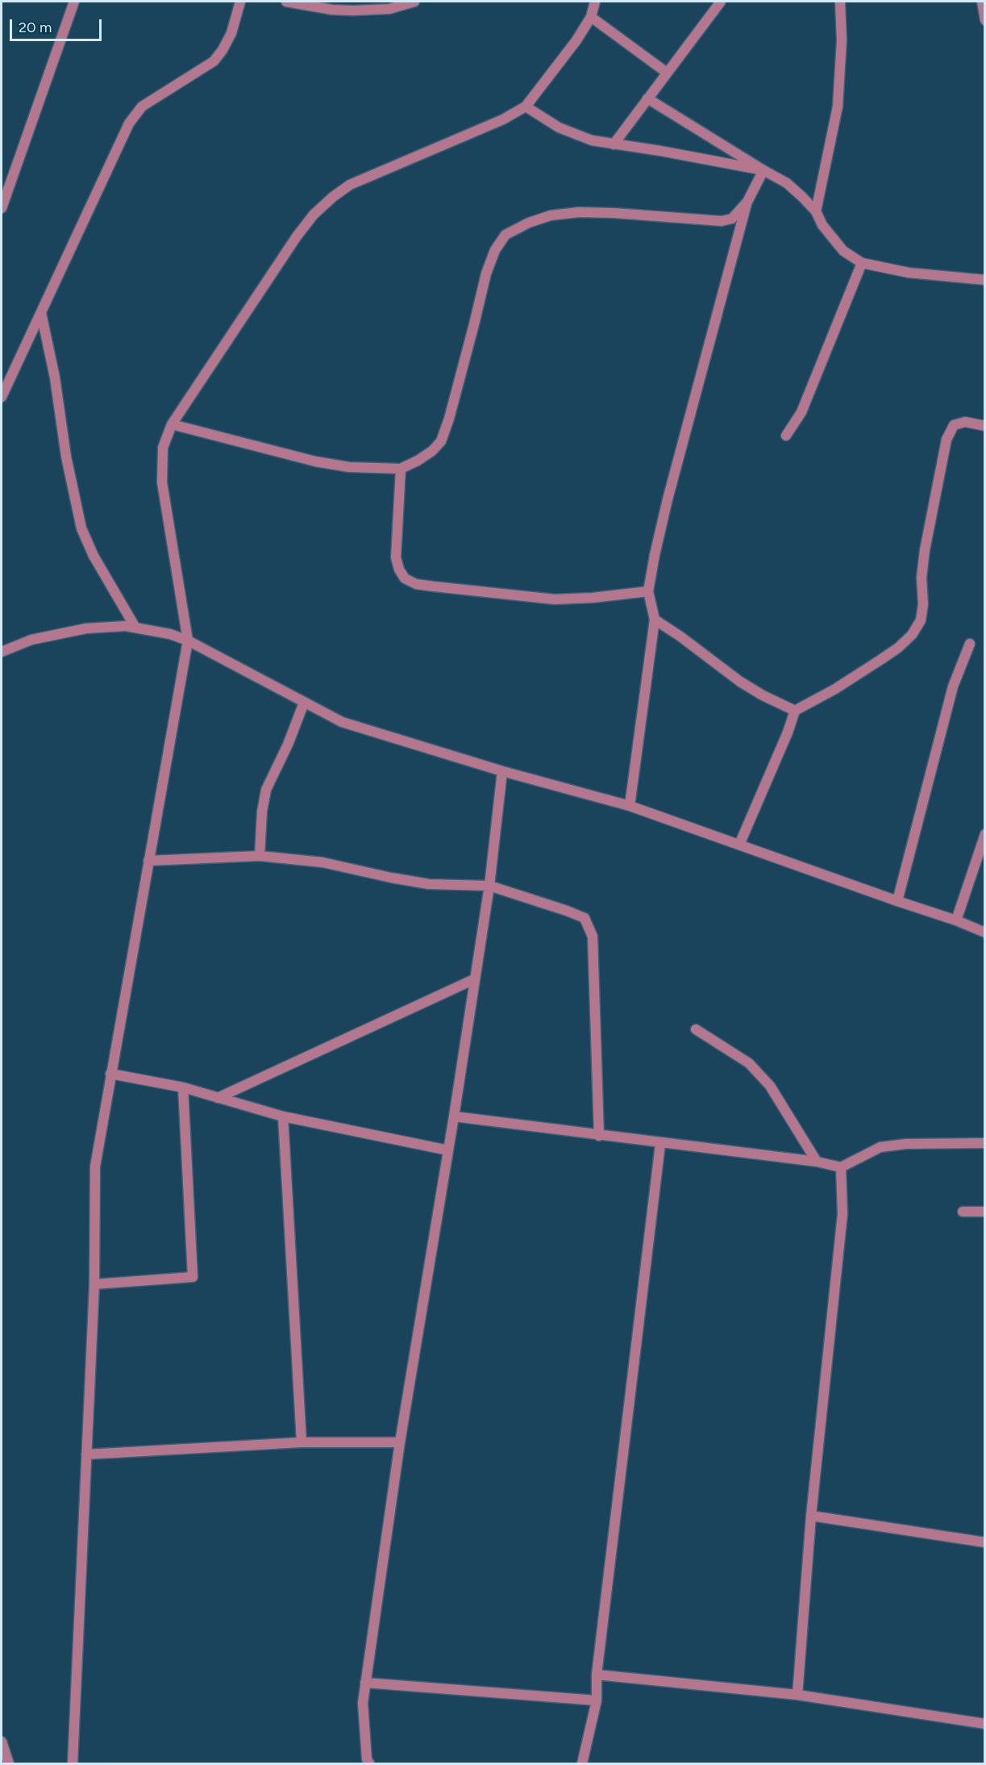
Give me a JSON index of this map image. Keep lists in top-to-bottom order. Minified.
{"scale_bar":"20 m"}
